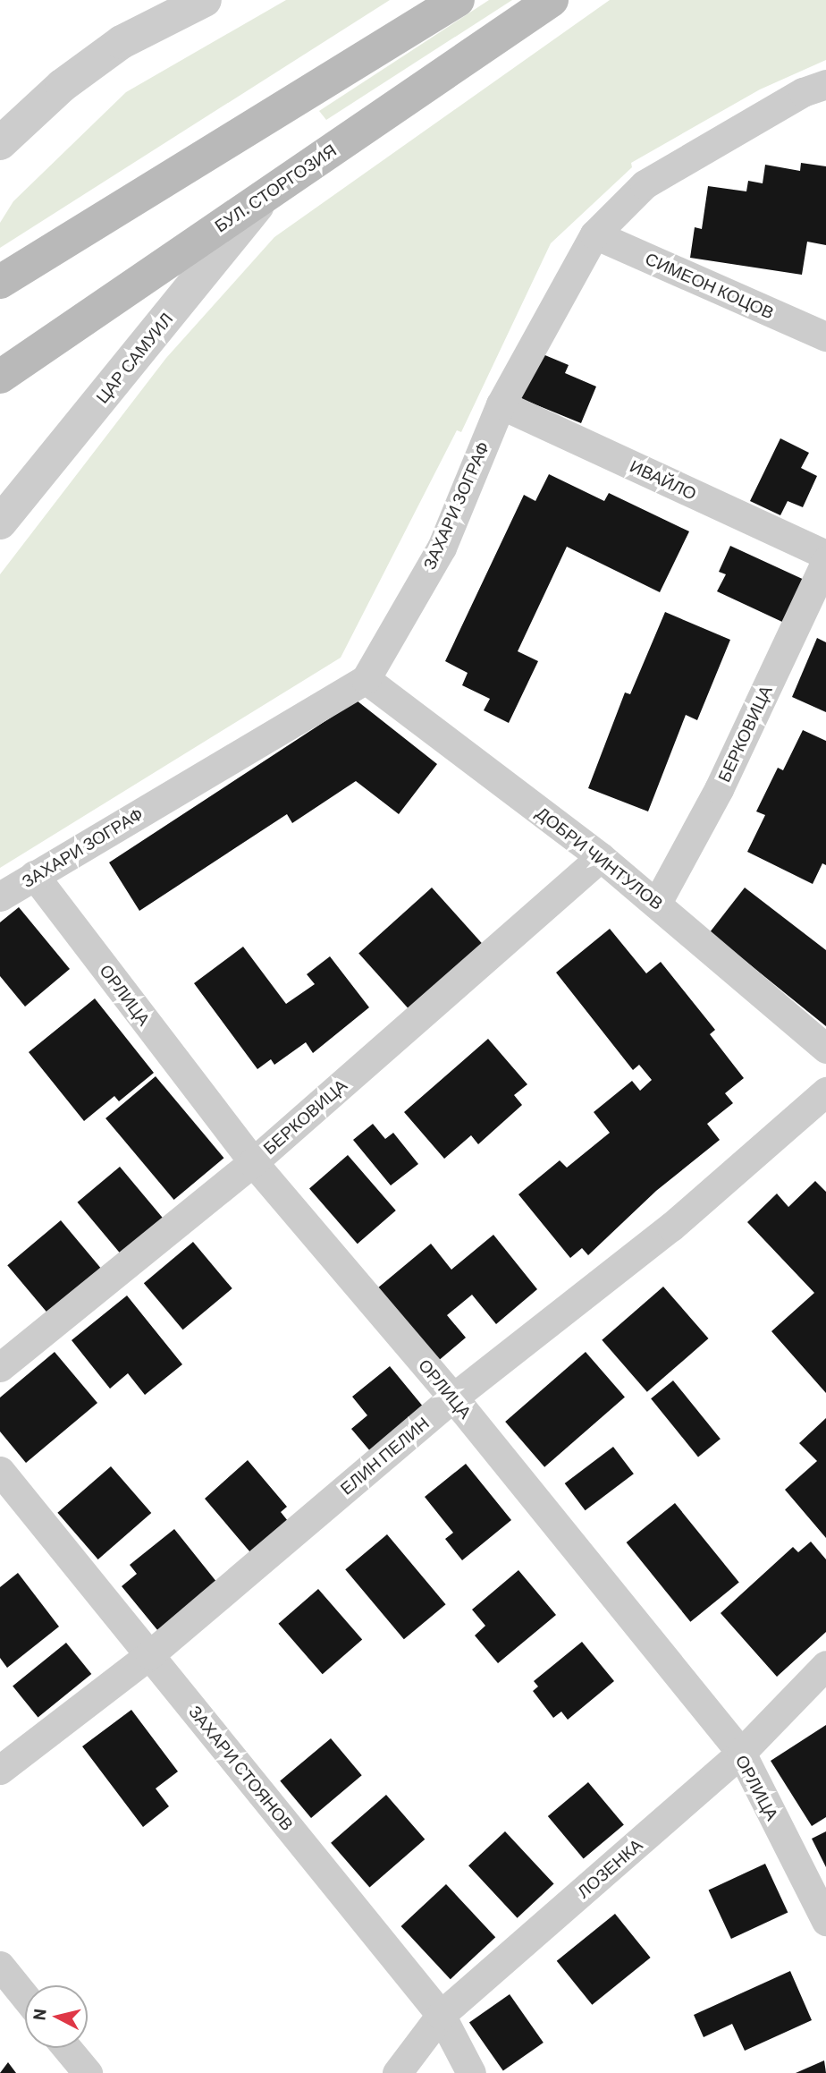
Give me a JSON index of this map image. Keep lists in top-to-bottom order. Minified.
{"streets":{"main road":["БУЛ. СТОРГОЗИЯ"],"street":["СИМЕОН КОЦОВ","ЦАР САМУИЛ","ИВАЙЛО","ЗАХАРИ ЗОГРАФ","БЕРКОВИЦА","ДОБРИ ЧИНТУЛОВ","ОРЛИЦА","ЕЛИН ПЕЛИН","ЗАХАРИ СТОЯНОВ","ЛОЗЕНКА"]},"crossings":[["БУЛ. СТОРГОЗИЯ","ЦАР САМУИЛ"],["СИМЕОН КОЦОВ","ЗАХАРИ ЗОГРАФ"],["ИВАЙЛО","ЗАХАРИ ЗОГРАФ"],["ЗАХАРИ ЗОГРАФ","ДОБРИ ЧИНТУЛОВ"],["ЗАХАРИ ЗОГРАФ","ОРЛИЦА"],["БЕРКОВИЦА","ДОБРИ ЧИНТУЛОВ"],["БЕРКОВИЦА","ОРЛИЦА"],["ОРЛИЦА","ЕЛИН ПЕЛИН"],["ОРЛИЦА","ЛОЗЕНКА"],["ЕЛИН ПЕЛИН","ЗАХАРИ СТОЯНОВ"],["ЗАХАРИ СТОЯНОВ","ЛОЗЕНКА"]],"north":"left"}
